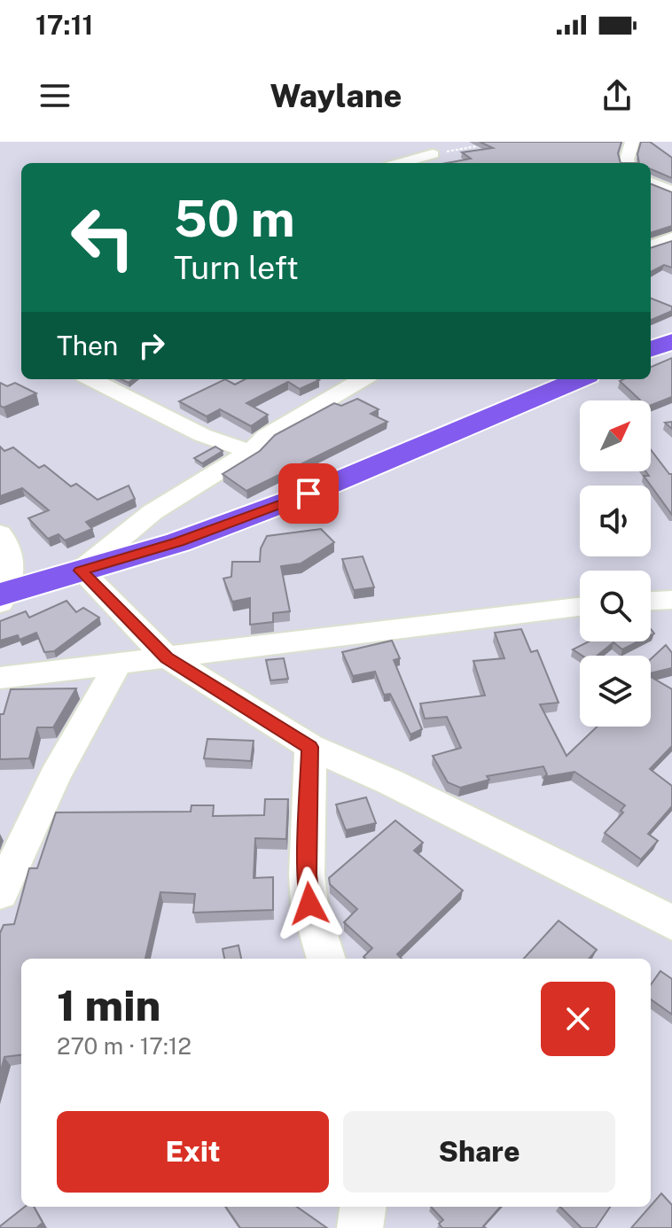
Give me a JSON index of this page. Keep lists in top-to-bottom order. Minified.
{"north":"top right","page":{"status":"17:11","header":"Waylane","turn":["50 m","Turn left"],"then":"Then","heading":["1 min","270 m · 17:12"],"buttons":["Exit","Share"]}}
